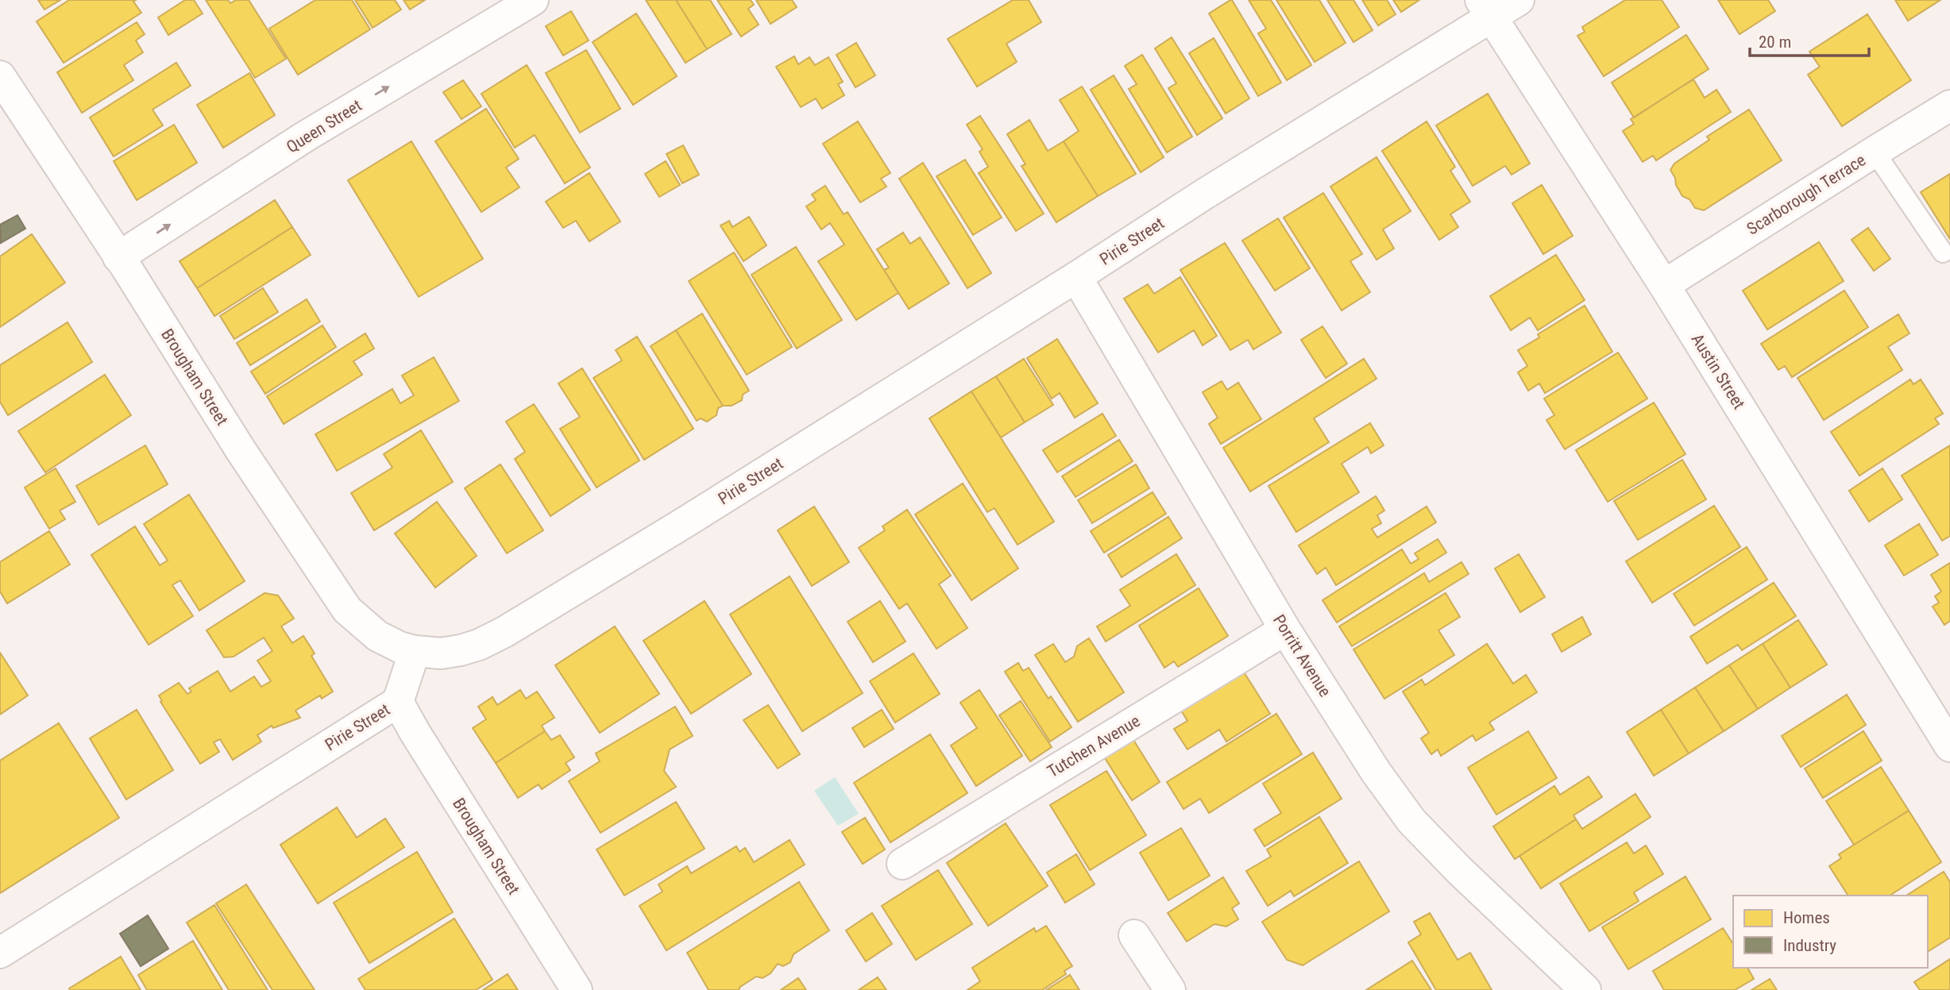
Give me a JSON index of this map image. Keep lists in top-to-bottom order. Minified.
{"streets":{"street":["Queen Street","Scarborough Terrace","Pirie Street","Austin Street","Brougham Street","Porritt Avenue","Tutchen Avenue"]},"crossings":[["Queen Street","Brougham Street"],["Scarborough Terrace","Austin Street"],["Pirie Street","Austin Street"],["Pirie Street","Brougham Street"],["Pirie Street","Porritt Avenue"],["Porritt Avenue","Tutchen Avenue"]],"one_way":["Queen Street"],"legend":["Homes","Industry"],"scale_bar":"20 m"}
